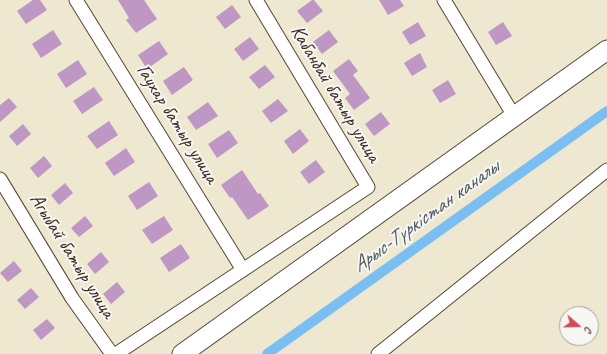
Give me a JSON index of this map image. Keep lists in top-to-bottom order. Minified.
{"streets":{"street":["Кабанбай батыр улица","Гаухар батыр улица","Агыбай батыр улица"]},"crossings":[["Кабанбай батыр улица","Гаухар батыр улица"]],"water":["Арыс-Түркістан каналы"],"north":"right"}
